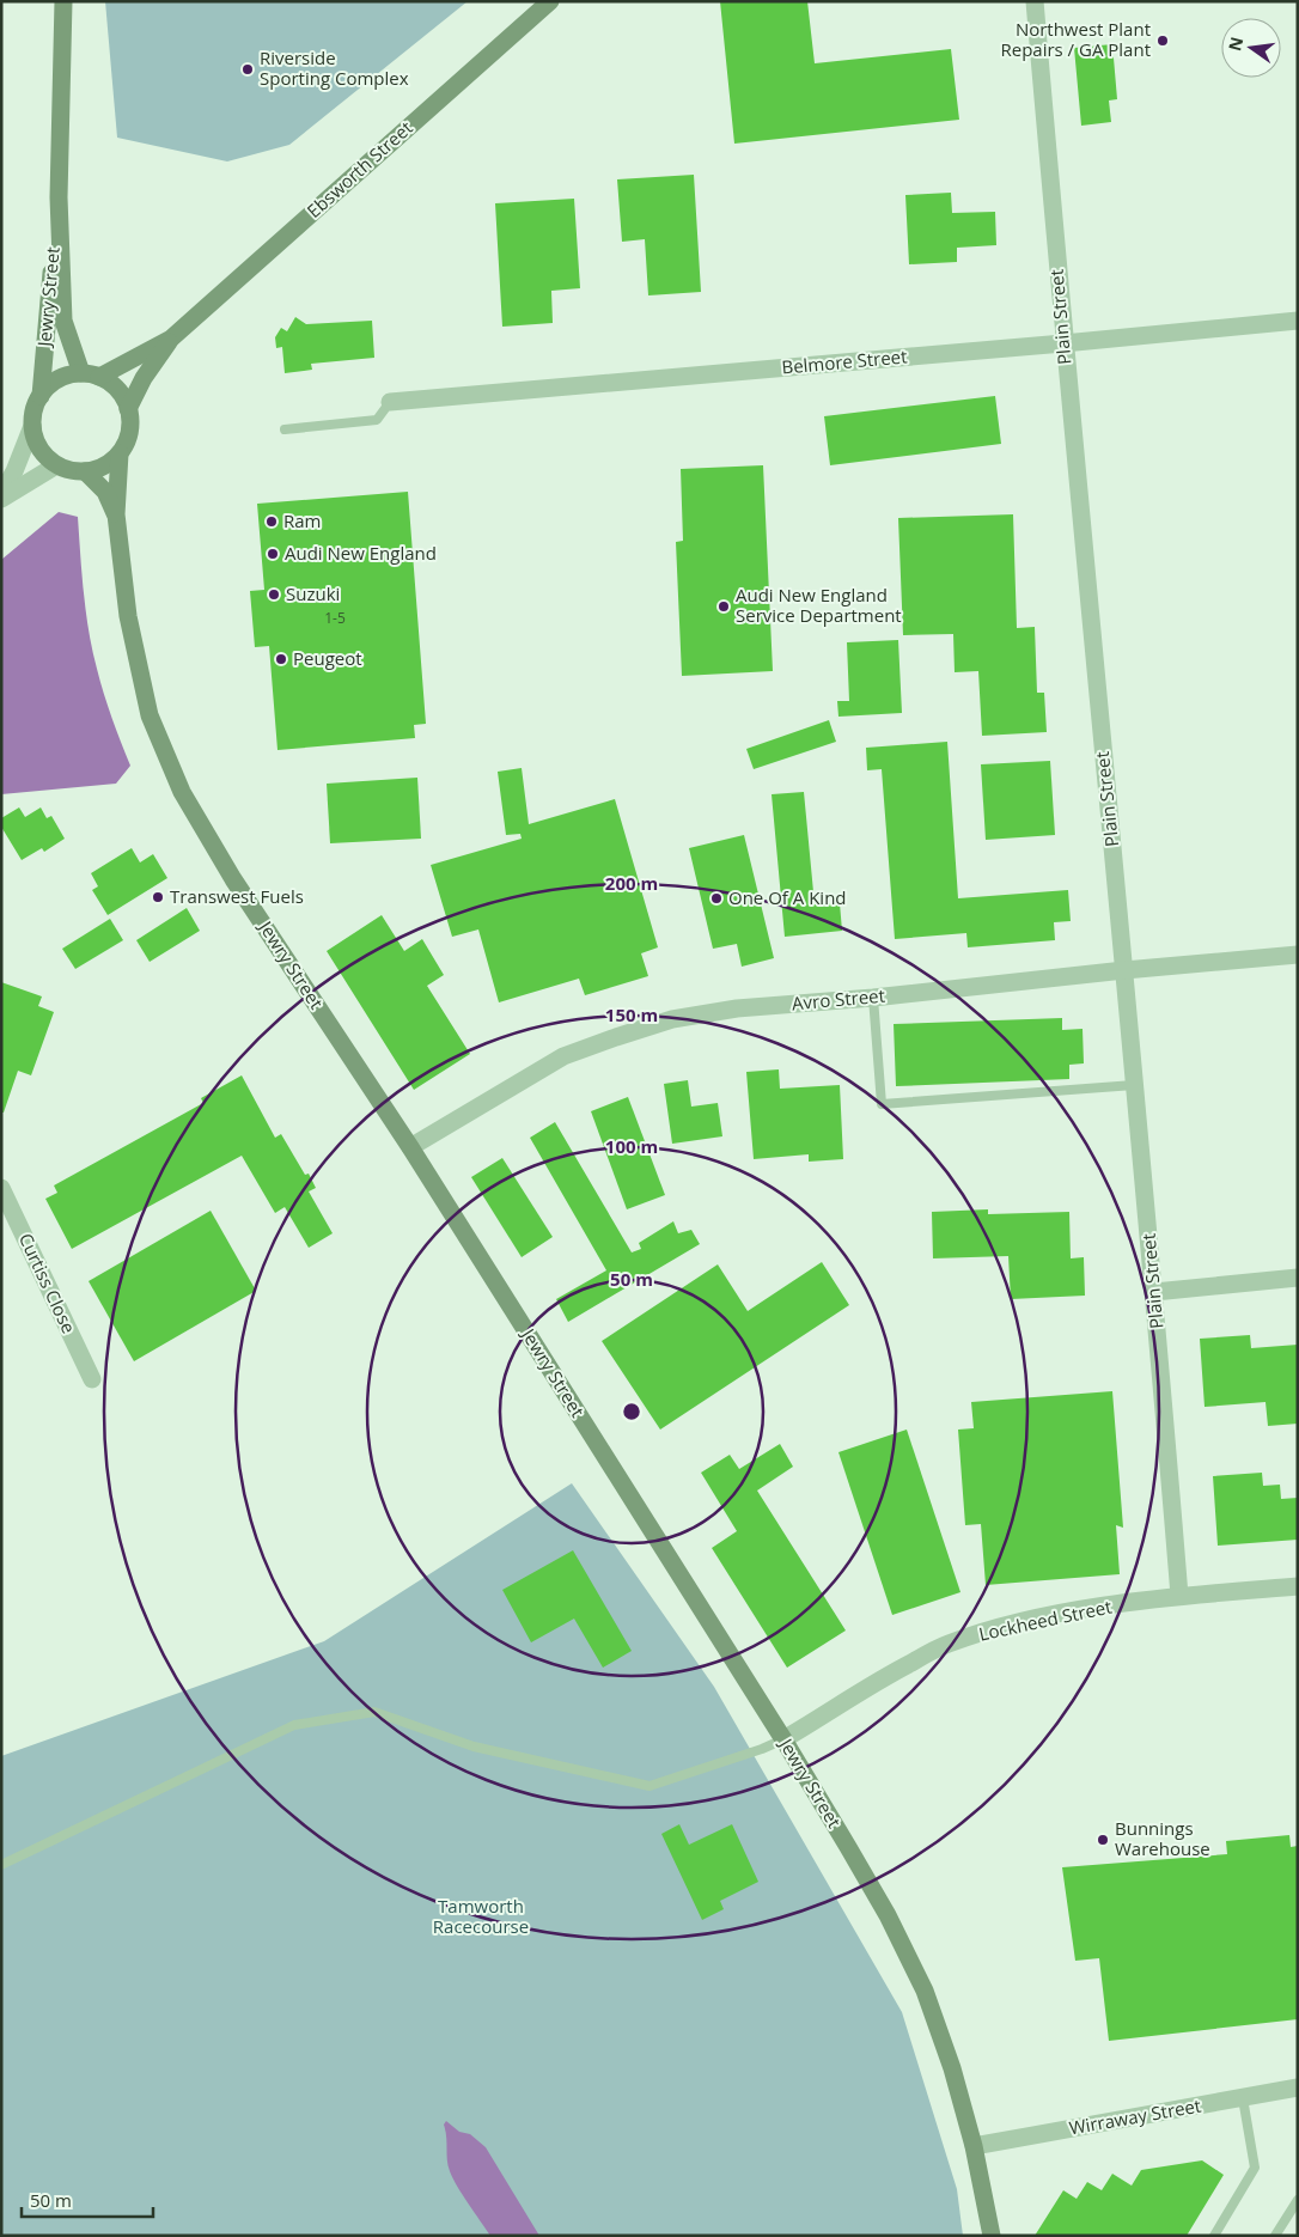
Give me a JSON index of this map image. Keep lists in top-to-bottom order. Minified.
{"streets":{"main road":["Ebsworth Street","Jewry Street"],"street":["Plain Street","Belmore Street","Avro Street","Curtiss Close","Lockheed Street","Wirraway Street"]},"crossings":[["Ebsworth Street","Jewry Street"],["Jewry Street","Avro Street"],["Jewry Street","Lockheed Street"],["Jewry Street","Wirraway Street"],["Plain Street","Belmore Street"],["Plain Street","Avro Street"],["Plain Street","Lockheed Street"]],"parks":["Tamworth Racecourse"],"places":["Northwest Plant Repairs / GA Plant","Riverside Sporting Complex","Ram","Audi New England","Suzuki","Audi New England Service Department","Peugeot","Transwest Fuels","One Of A Kind","Bunnings Warehouse"],"house_numbers":["1-5"],"scale_bar":"50 m","north":"left","rings":["200 m","150 m","100 m","50 m"]}
